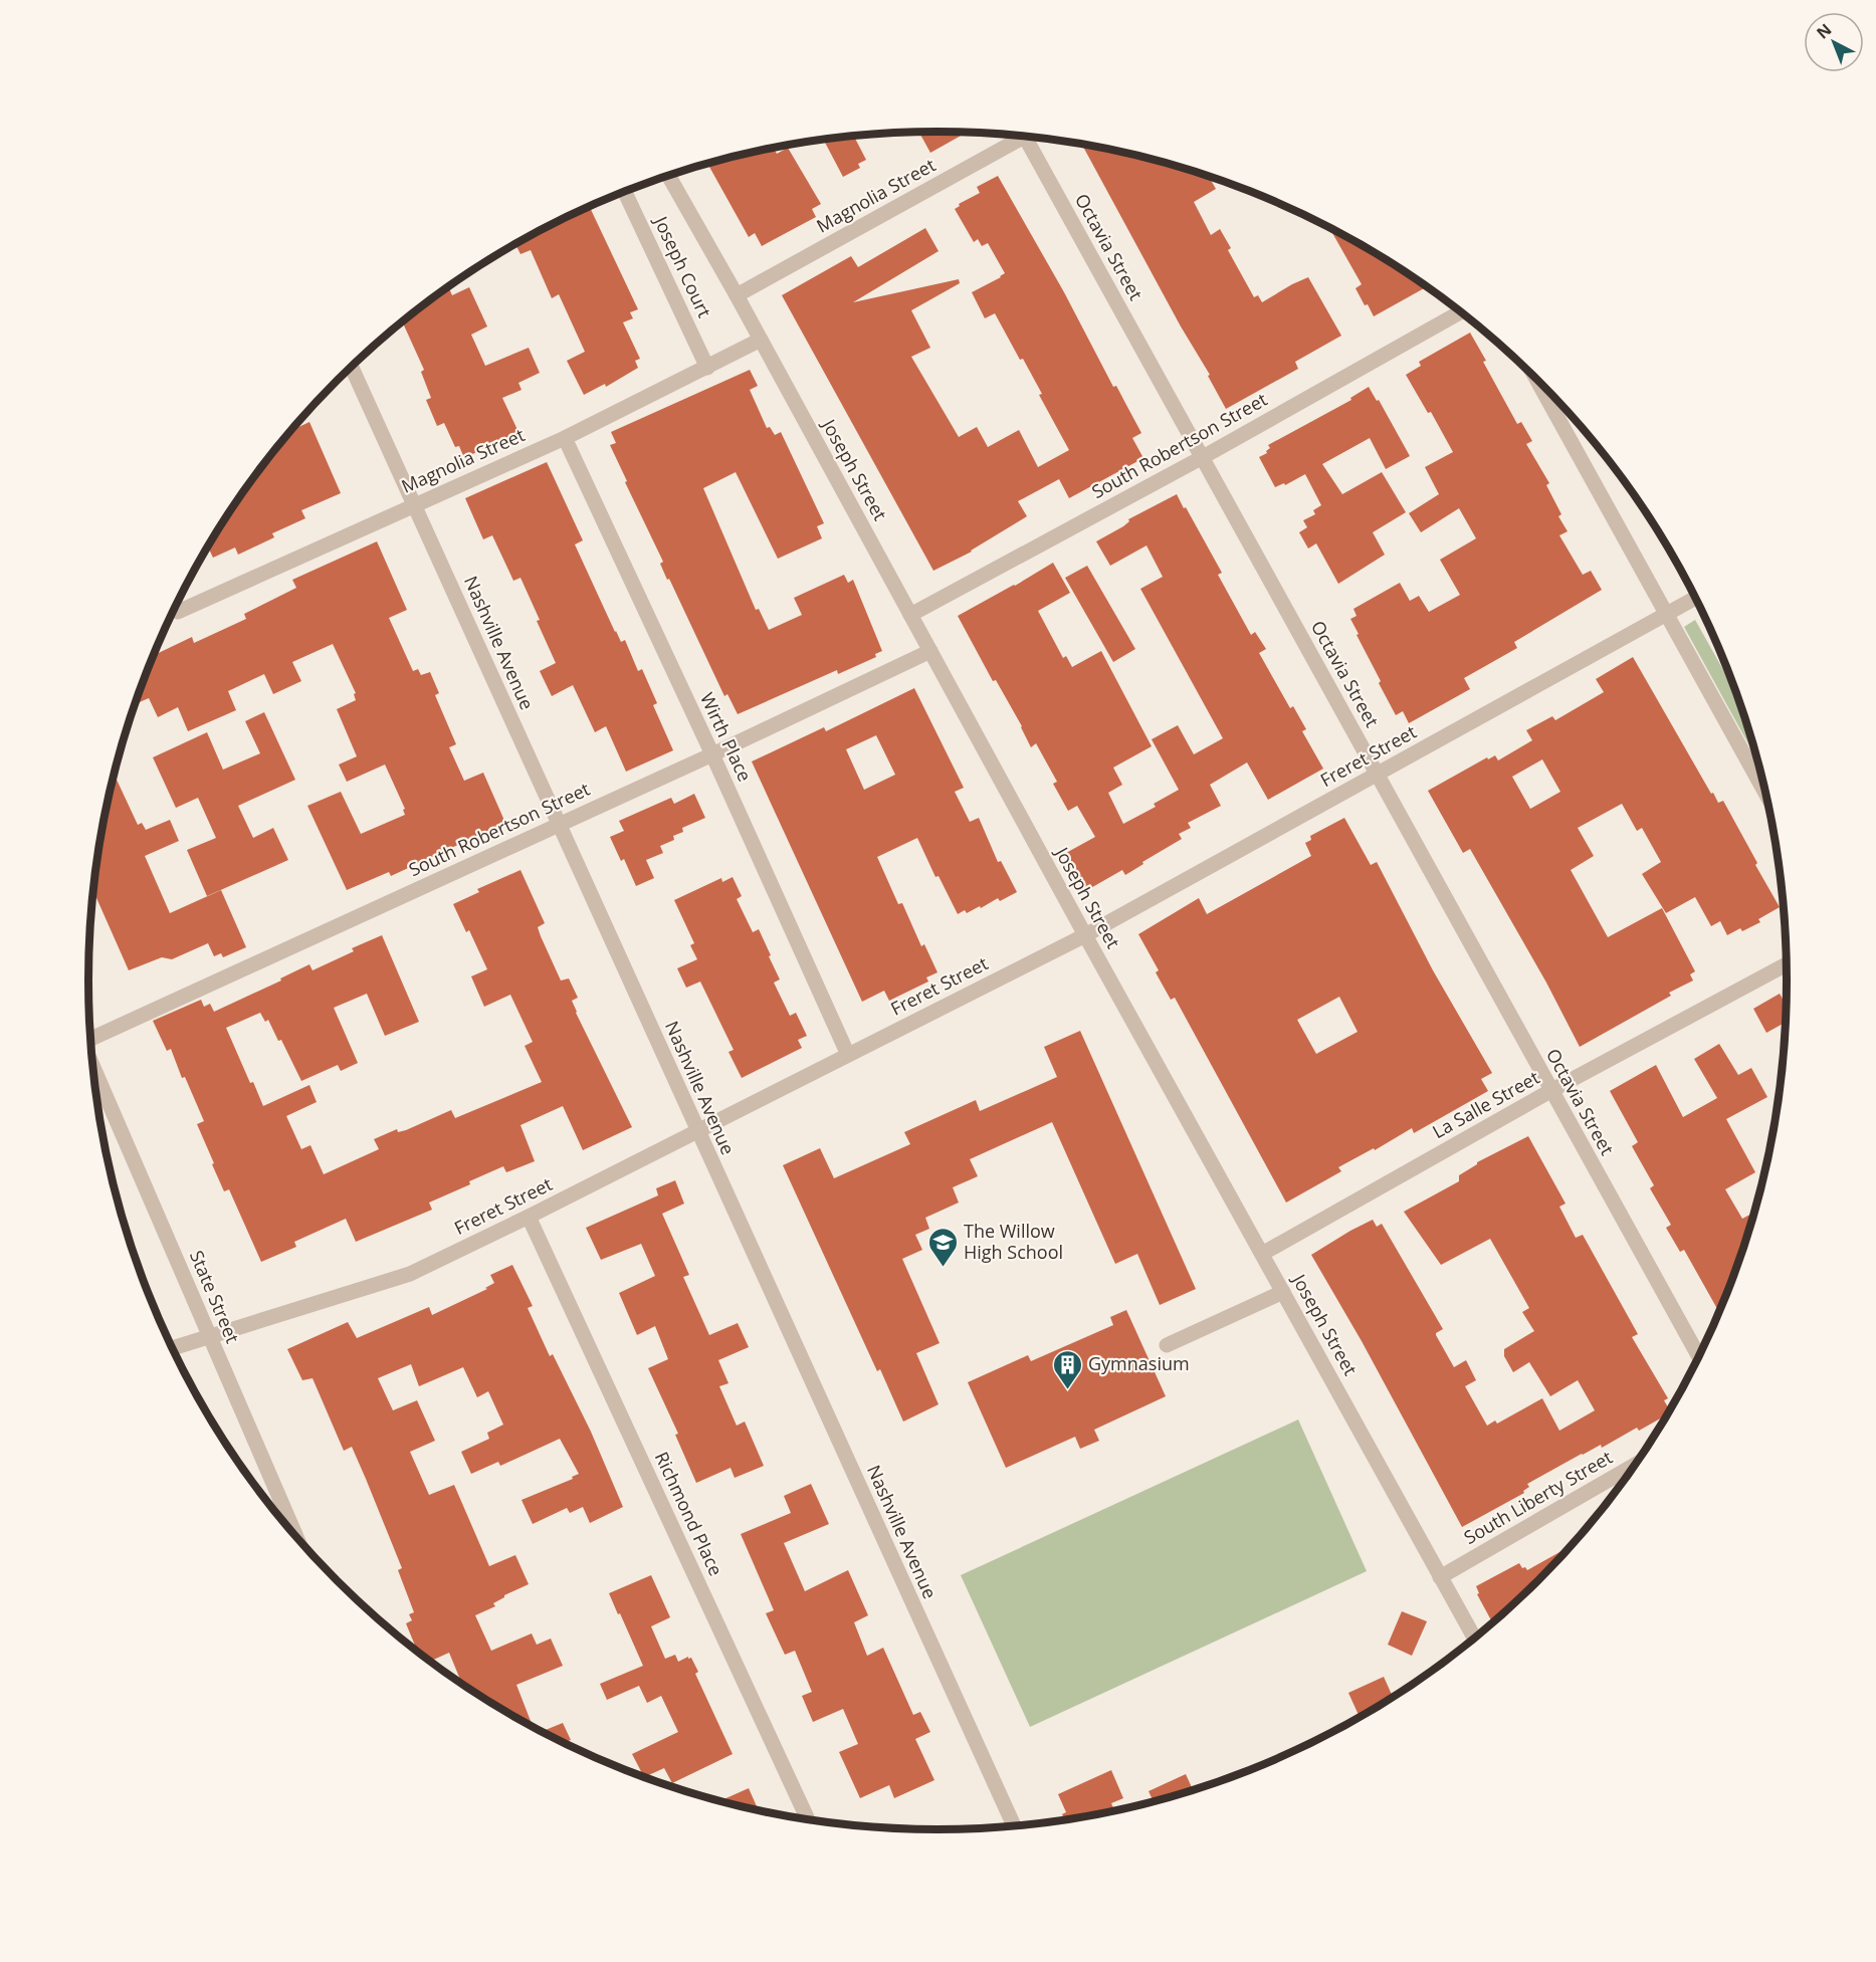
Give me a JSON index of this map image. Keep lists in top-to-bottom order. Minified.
{"streets":{"street":["Magnolia Street","Octavia Street","Joseph Court","South Robertson Street","Joseph Street","Nashville Avenue","Wirth Place","Freret Street","La Salle Street","State Street","South Liberty Street","Richmond Place"]},"crossings":[["Magnolia Street","Joseph Court"],["Magnolia Street","Joseph Street"],["Magnolia Street","Nashville Avenue"],["Magnolia Street","Wirth Place"],["Octavia Street","South Robertson Street"],["Octavia Street","Freret Street"],["Octavia Street","La Salle Street"],["South Robertson Street","Joseph Street"],["South Robertson Street","Nashville Avenue"],["South Robertson Street","Wirth Place"],["Joseph Street","Freret Street"],["Joseph Street","La Salle Street"],["Joseph Street","South Liberty Street"],["Nashville Avenue","Freret Street"],["Wirth Place","Freret Street"],["Freret Street","State Street"],["Freret Street","Richmond Place"]],"places":{"school or university":["The Willow High School"],"building":["Gymnasium"]},"north":"top left"}
